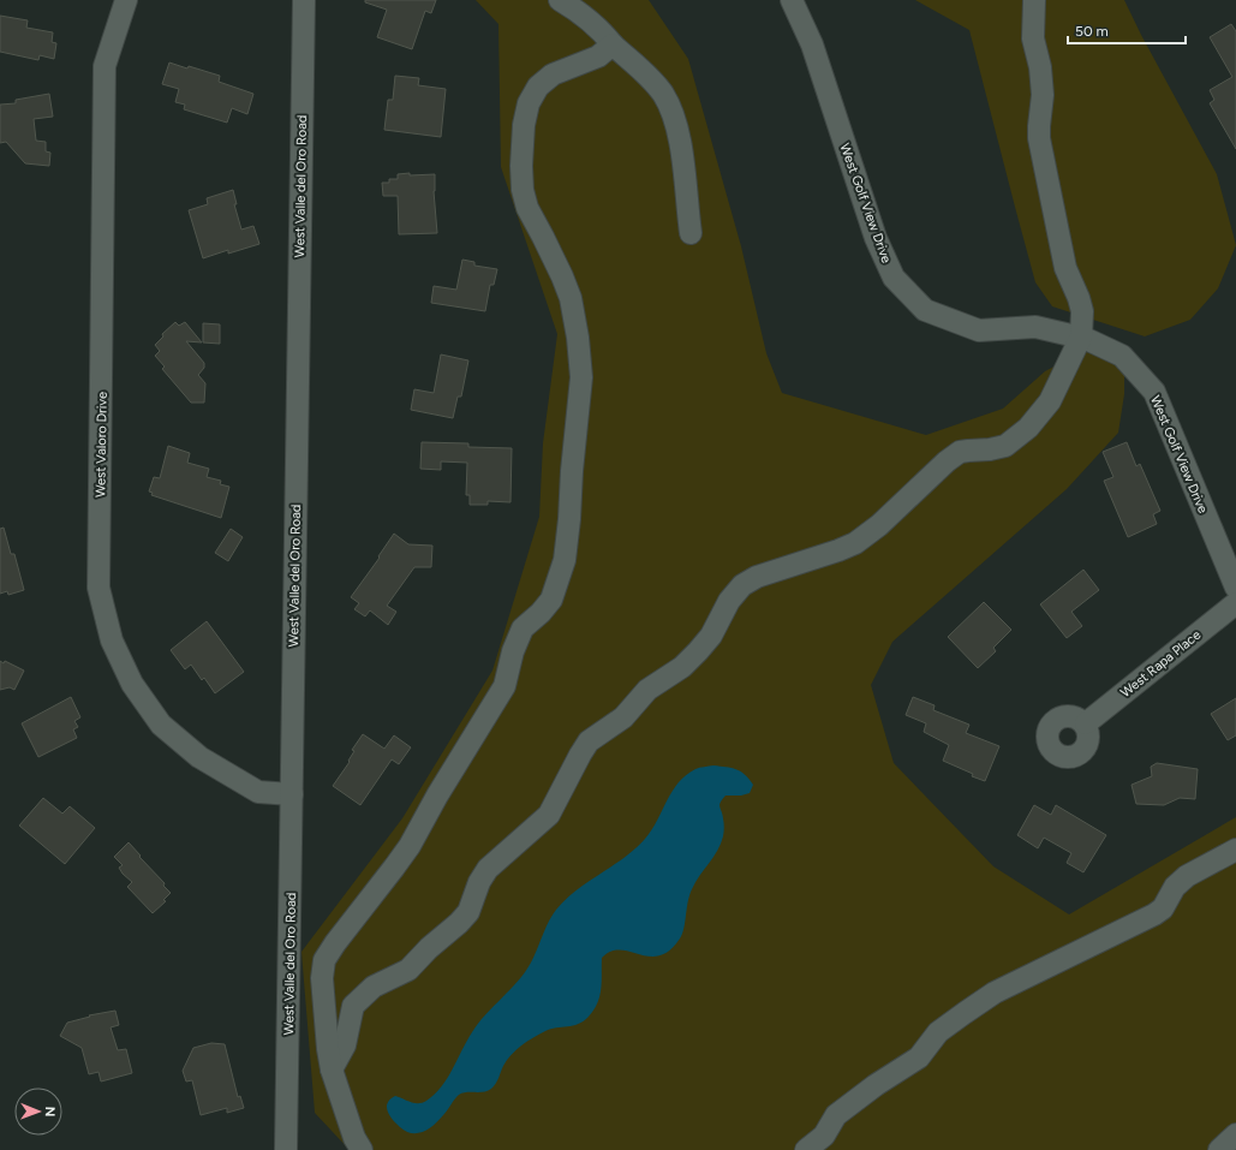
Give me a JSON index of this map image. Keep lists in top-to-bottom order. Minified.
{"streets":{"street":["West Valle del Oro Road","West Golf View Drive","West Valoro Drive","West Rapa Place"]},"crossings":[["West Valle del Oro Road","West Valoro Drive"]],"scale_bar":"50 m","north":"right"}
